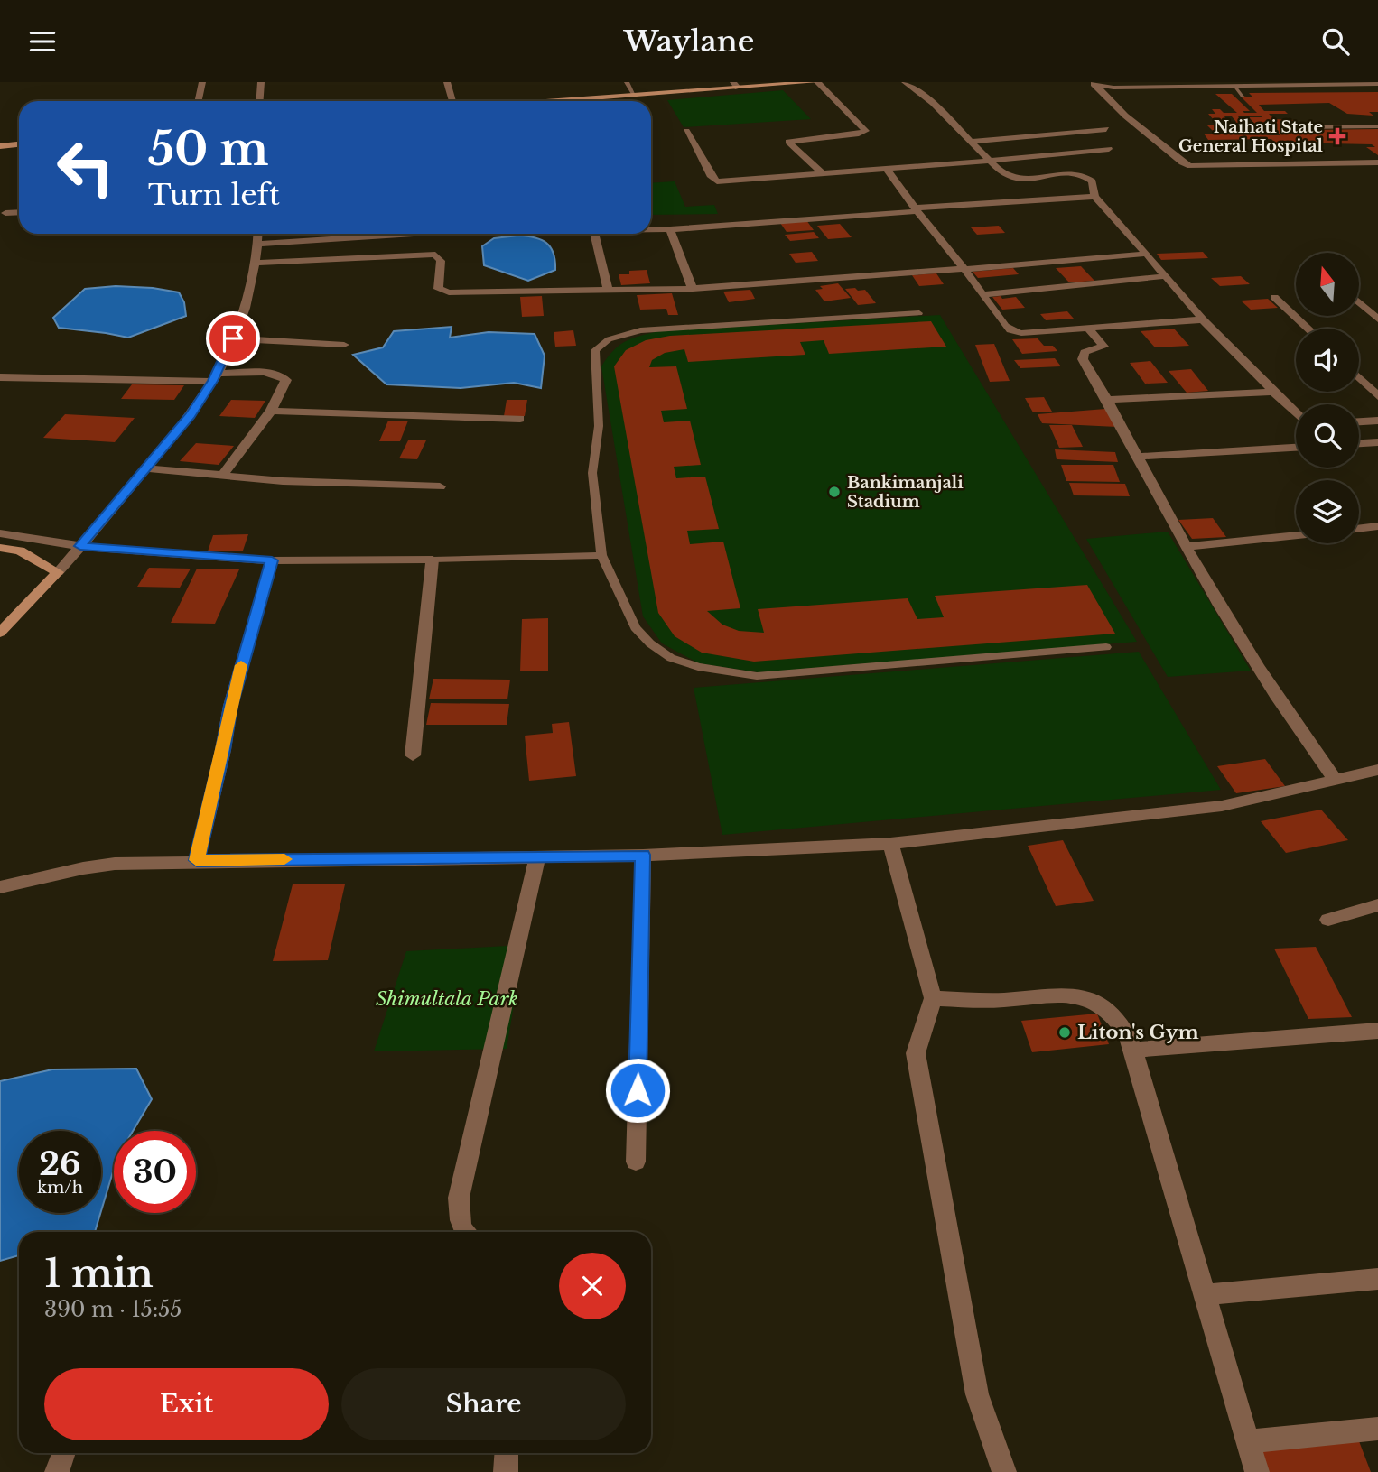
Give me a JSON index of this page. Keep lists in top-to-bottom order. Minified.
{"parks":["Shimultala Park"],"places":{"health":["Naihati State General Hospital"],"other":["Bankimanjali Stadium","Liton's Gym"]},"north":"top","page":{"header":"Waylane","turn":["50 m","Turn left"],"speed":"26 km/h","limit":"30","heading":["1 min","390 m · 15:55"],"buttons":["Exit","Share"]}}
